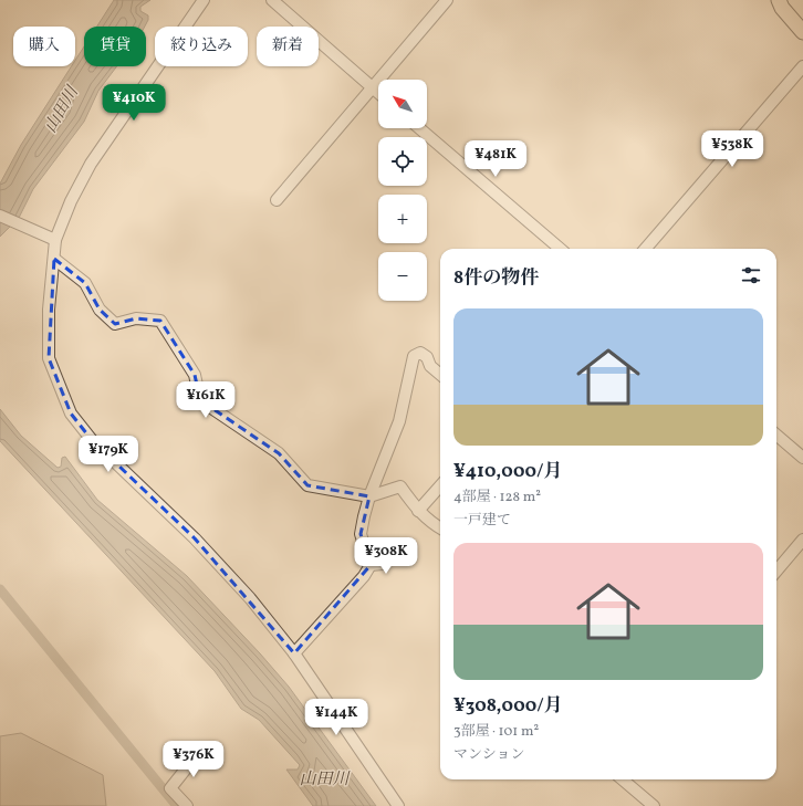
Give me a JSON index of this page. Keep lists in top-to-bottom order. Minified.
{"water":["山田川"],"north":"top left","page":{"chip":["購入","賃貸","絞り込み","新着"],"map_buttons":["+","−"],"price":["¥410K","¥538K","¥481K","¥161K","¥179K","¥308K","¥144K","¥376K"],"heading":"8件の物件","list":[{"name":"¥410,000/月","note":"4部屋 · 128 m² · 一戸建て"},{"name":"¥308,000/月","note":"3部屋 · 101 m² · マンション"}]}}
